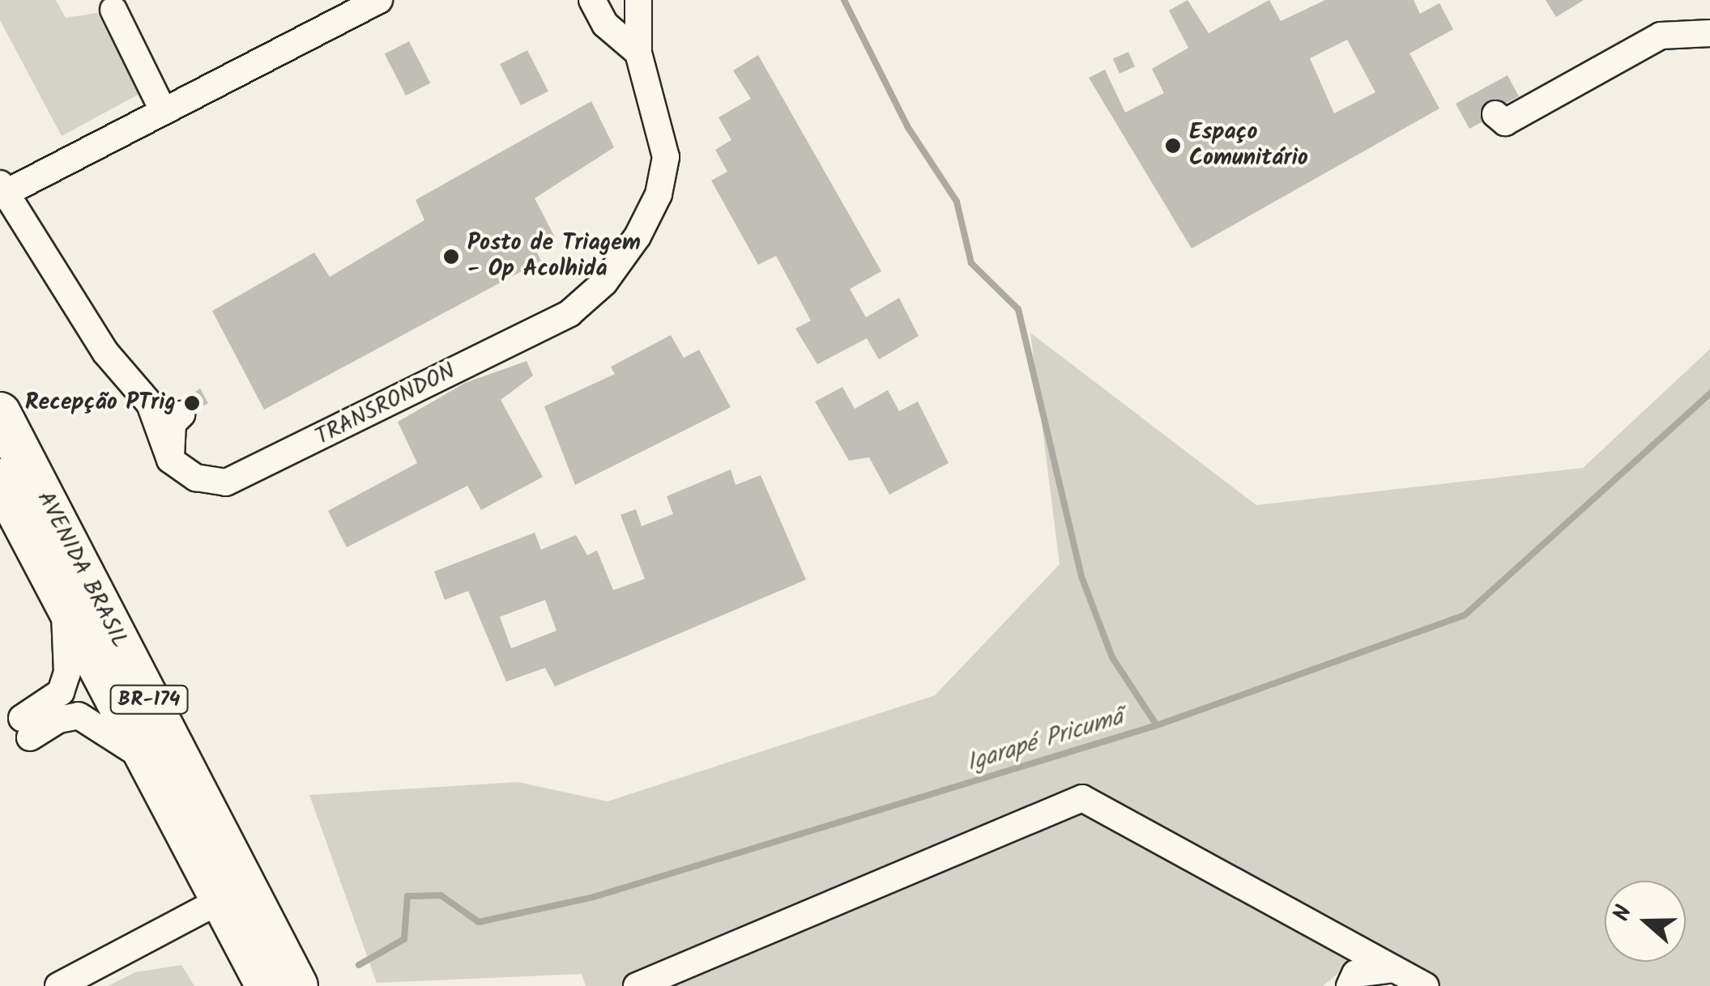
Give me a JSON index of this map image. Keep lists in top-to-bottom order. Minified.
{"streets":{"highway":["AVENIDA BRASIL","BR-174"],"street":["TRANSRONDON"]},"water":["Igarapé Pricumã"],"places":["Espaço Comunitário","Posto de Triagem - Op Acolhida","Recepção PTrig"],"north":"left"}
